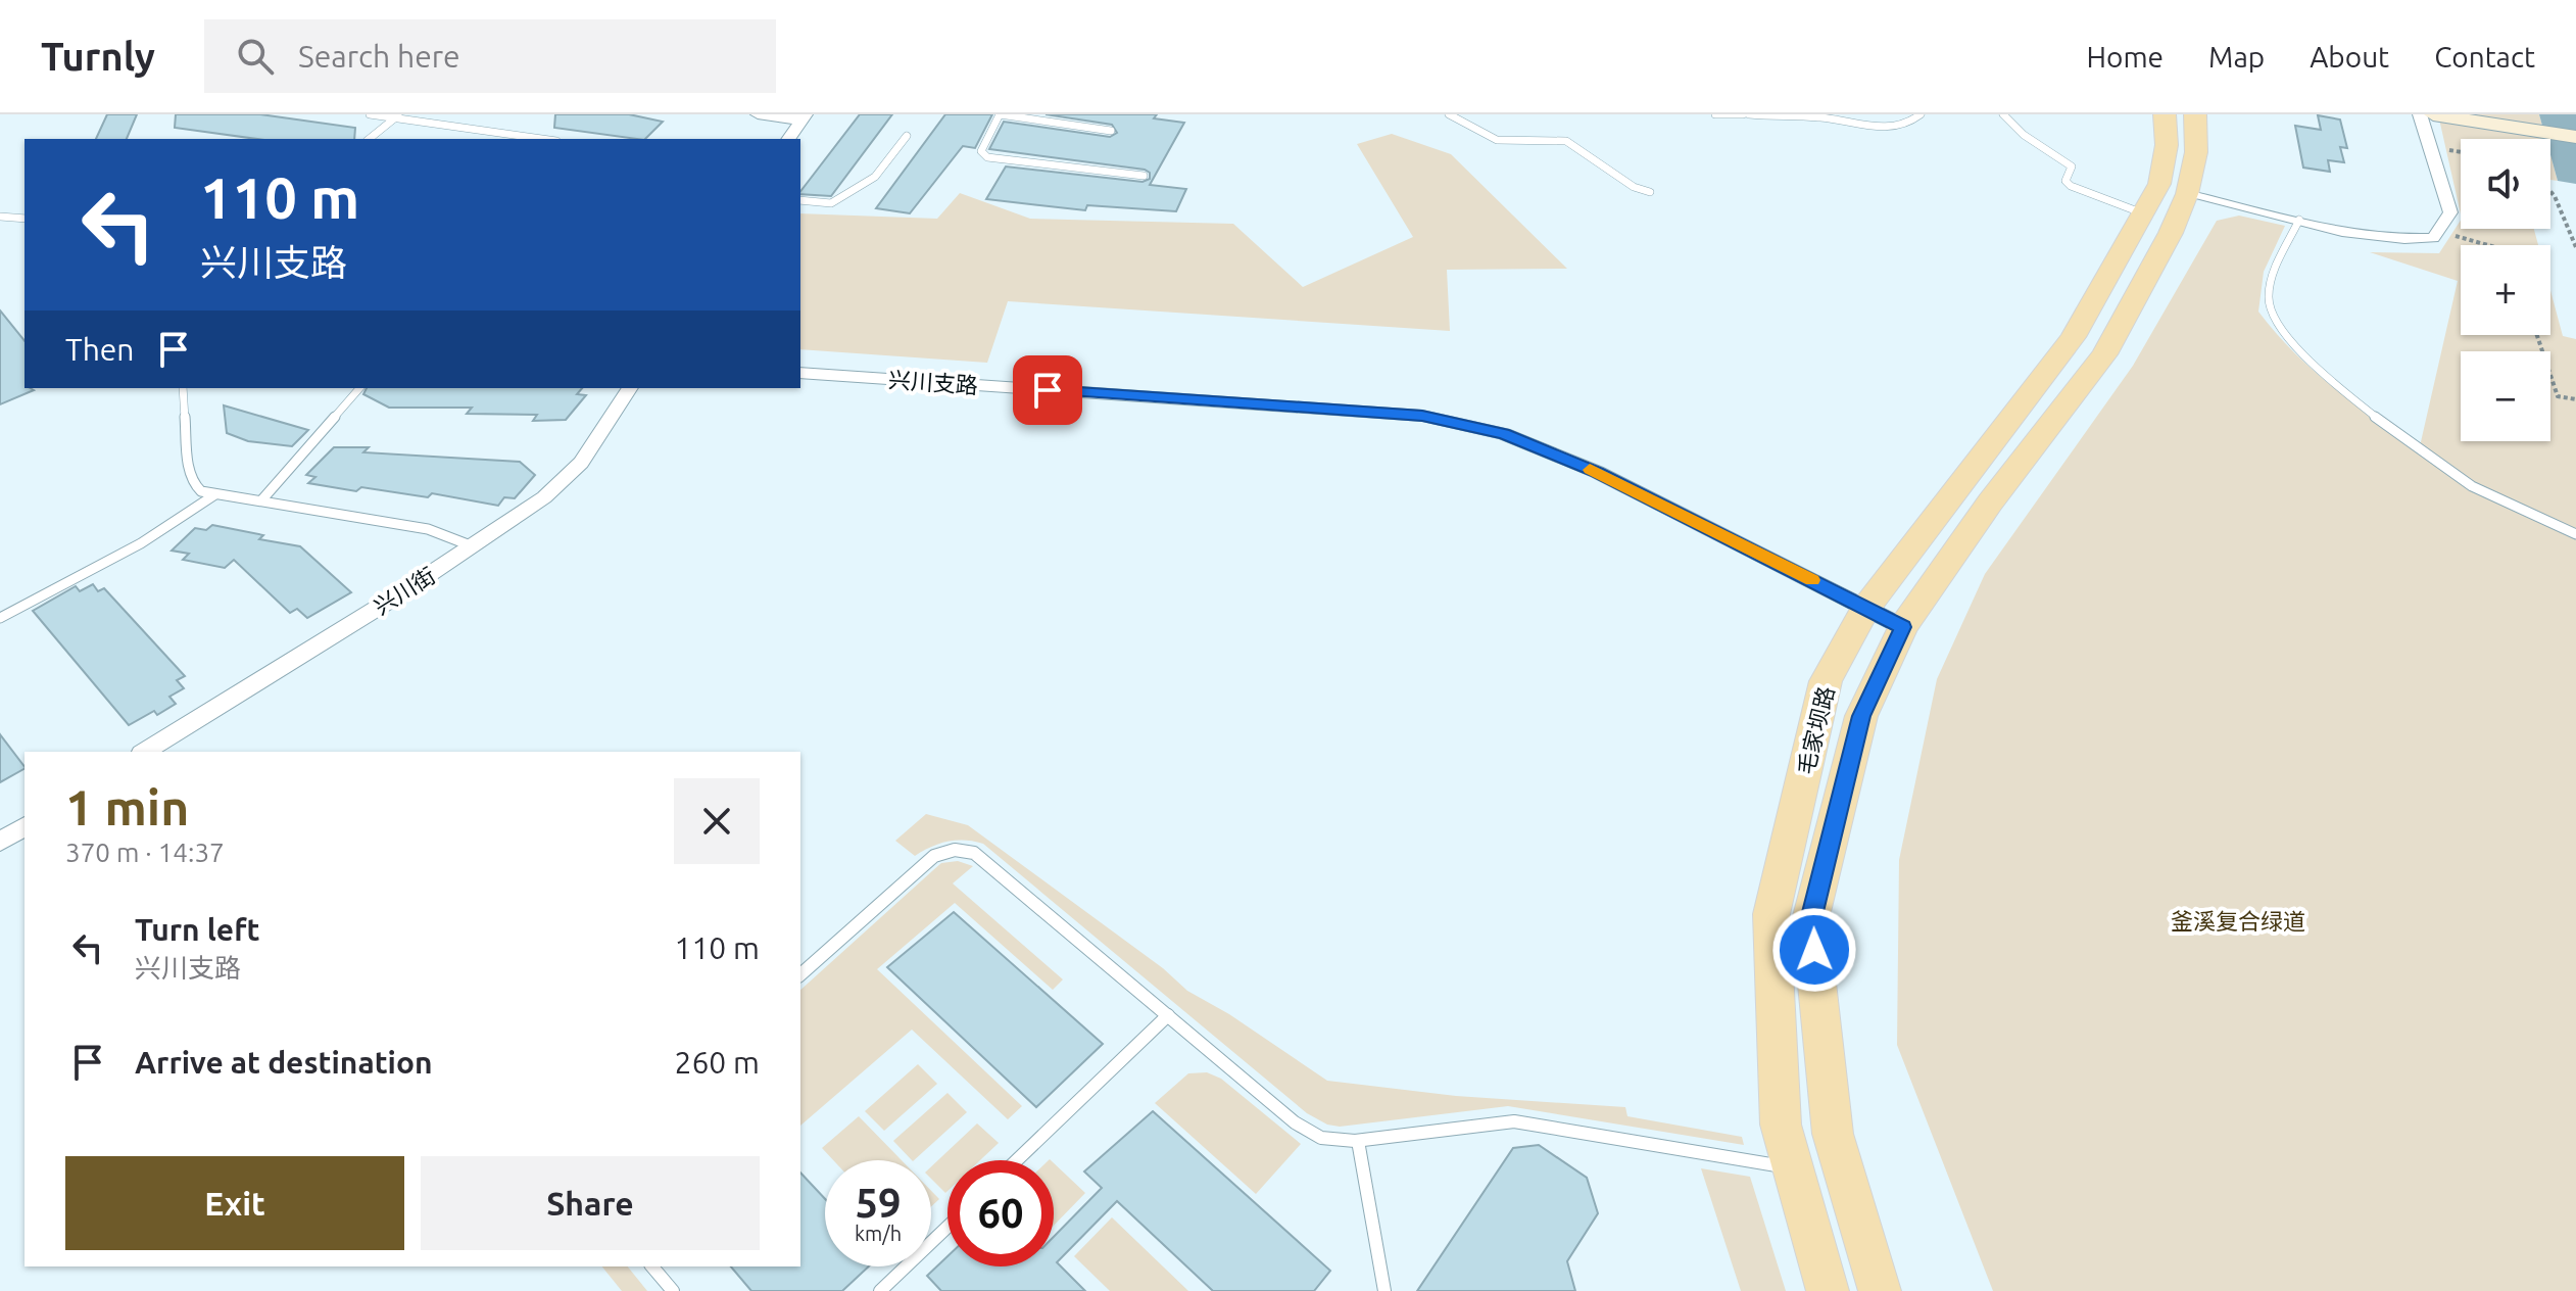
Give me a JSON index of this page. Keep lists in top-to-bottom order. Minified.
{"streets":{"main road":["毛家坝路"],"street":["兴川支路","兴川街"]},"crossings":[["兴川支路","毛家坝路"]],"parks":["釜溪复合绿道"],"page":{"header":"Turnly","search":"Search here","nav":["Home","Map","About","Contact"],"map_buttons":["+","−"],"turn":["110 m","兴川支路"],"then":"Then","heading":["1 min","370 m · 14:37"],"list":[{"name":"Turn left","note":"兴川支路","value":"110 m"},{"name":"Arrive at destination","value":"260 m"}],"buttons":["Exit","Share"],"speed":"59 km/h","limit":"60"}}
